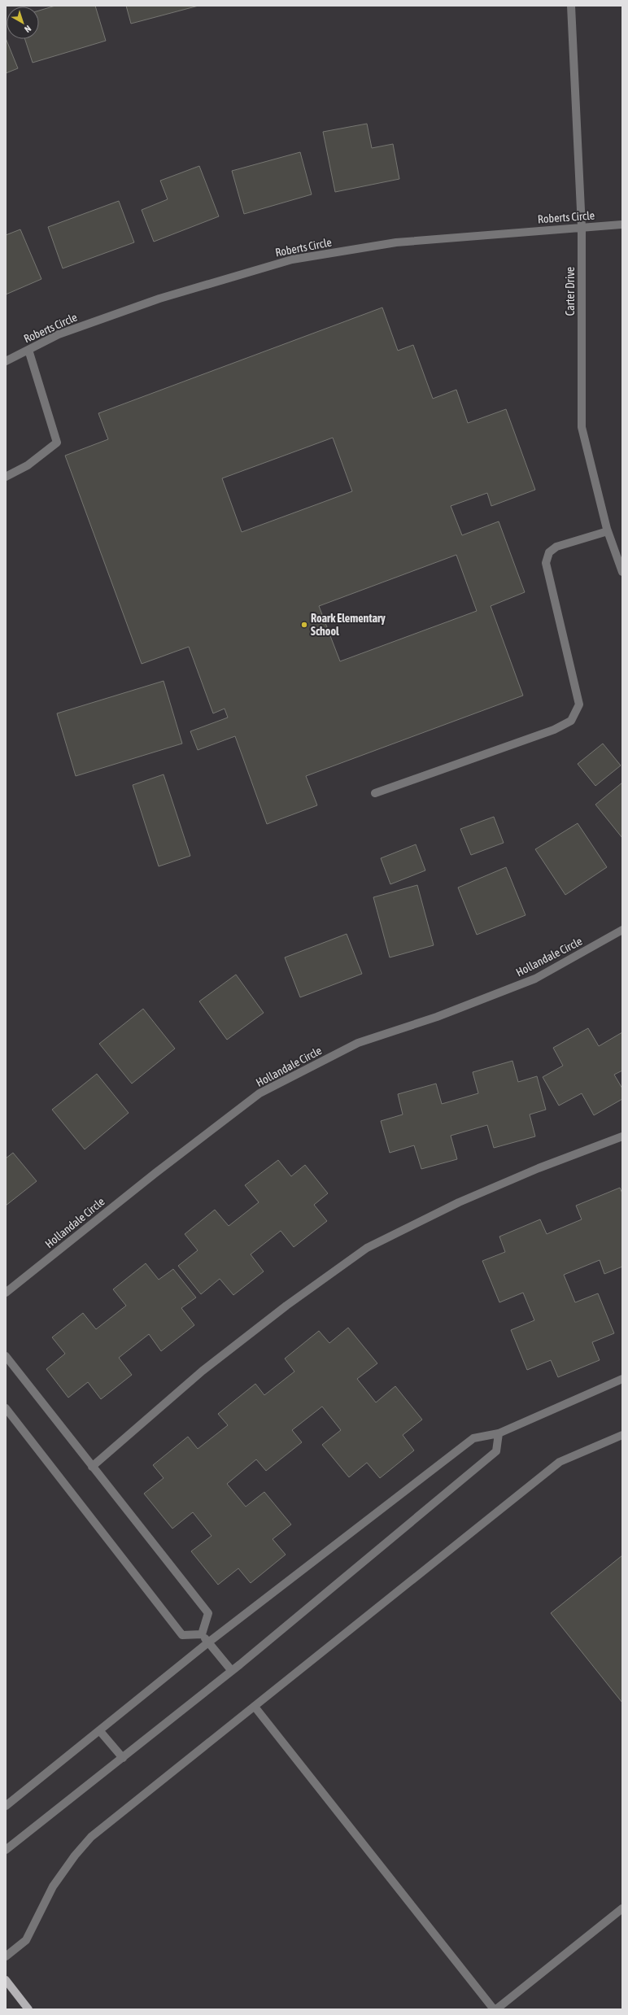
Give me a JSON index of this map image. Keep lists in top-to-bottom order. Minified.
{"streets":{"street":["Roberts Circle","Carter Drive","Hollandale Circle"]},"crossings":[["Roberts Circle","Carter Drive"]],"places":["Roark Elementary School"],"north":"bottom right"}
